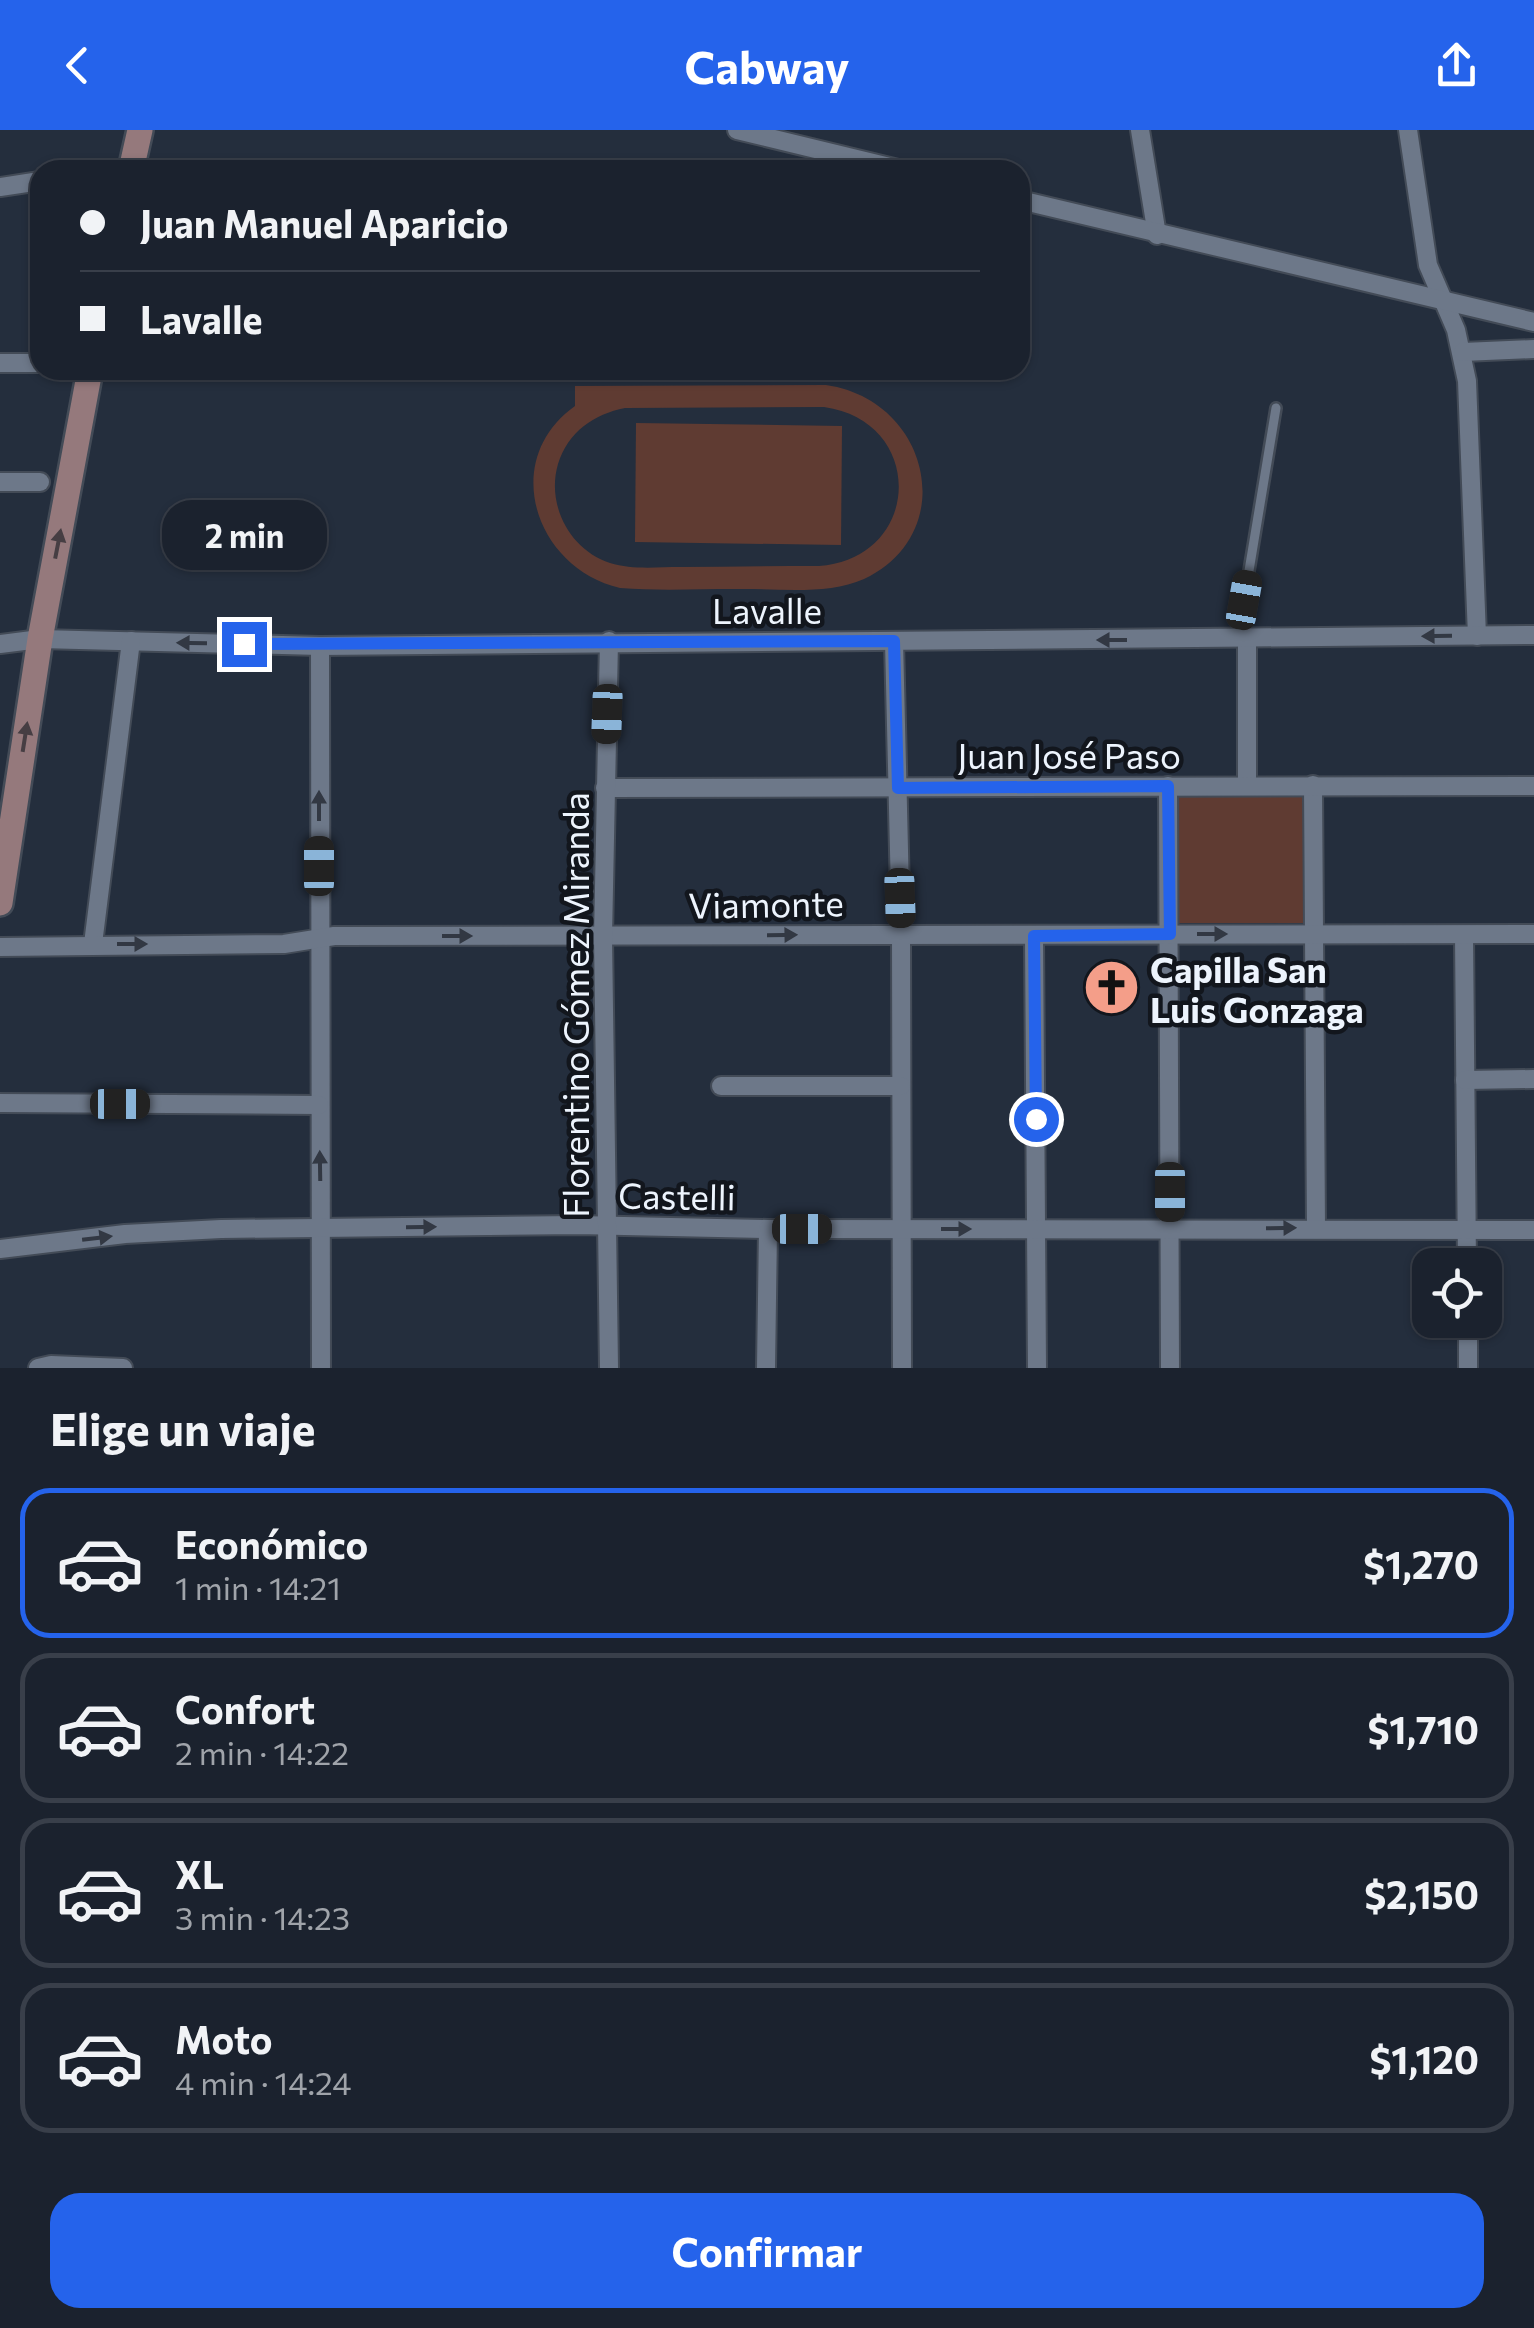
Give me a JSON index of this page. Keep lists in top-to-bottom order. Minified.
{"streets":{"street":["Lavalle","Juan José Paso","Viamonte","Florentino Gómez Miranda","Castelli"]},"crossings":[["Lavalle","Florentino Gómez Miranda"],["Juan José Paso","Florentino Gómez Miranda"],["Viamonte","Florentino Gómez Miranda"],["Florentino Gómez Miranda","Castelli"]],"one_way":["Lavalle","Viamonte"],"places":{"church":["Capilla San Luis Gonzaga"]},"page":{"header":"Cabway","banner":["Juan Manuel Aparicio","Lavalle"],"bubble":"2 min","heading":"Elige un viaje","list":[{"name":"Económico","note":"1 min · 14:21","value":"$1,270"},{"name":"Confort","note":"2 min · 14:22","value":"$1,710"},{"name":"XL","note":"3 min · 14:23","value":"$2,150"},{"name":"Moto","note":"4 min · 14:24","value":"$1,120"}],"buttons":"Confirmar"}}
